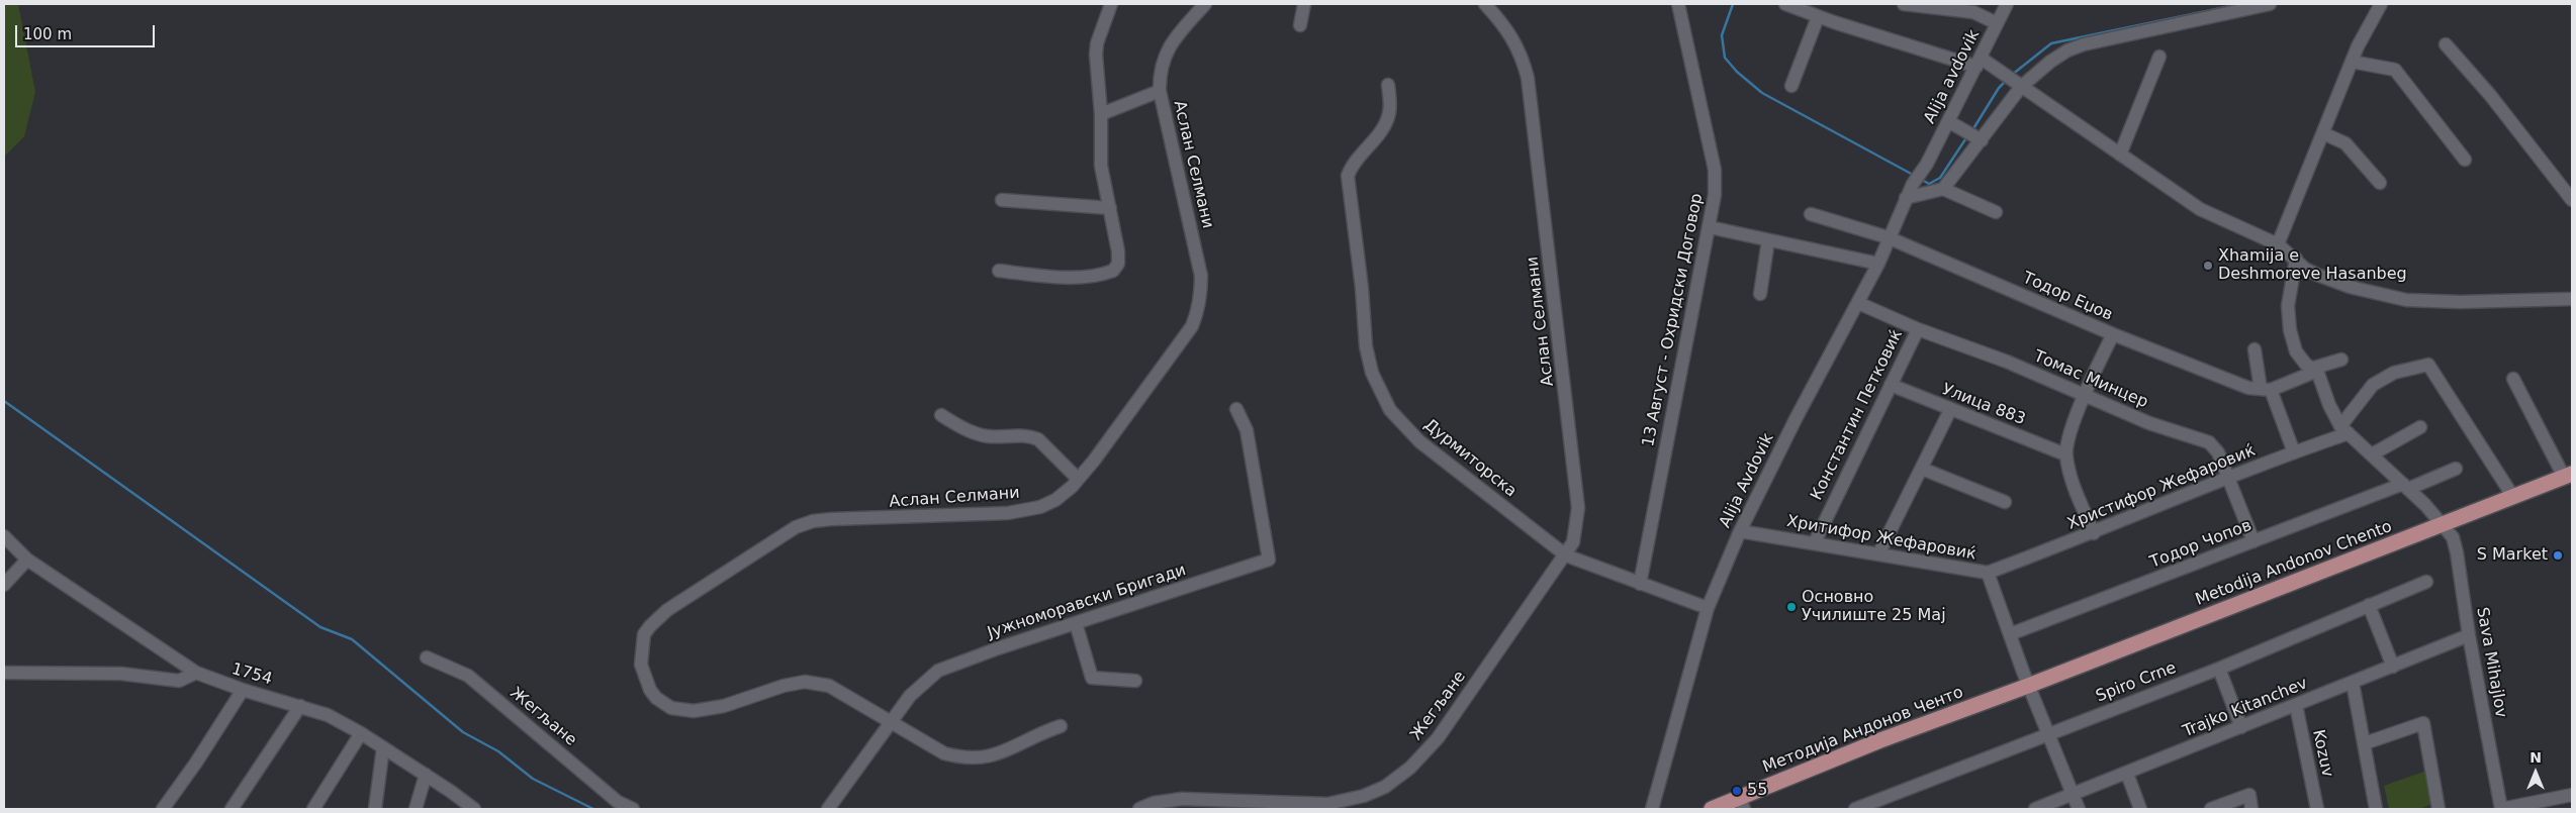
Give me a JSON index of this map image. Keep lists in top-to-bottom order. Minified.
{"streets":{"main road":["Metodija Andonov Chento","Методија Андонов Ченто"],"street":["Alija avdovik","Аслан Селмани","Тодор Еџов","13 Август - Охридски Договор","Томас Минцер","Улица 883","Константин Петковиќ","Дурмиторска","Alija Avdovik","Христифор Жефаровиќ","Хритифор Жефаровиќ","Тодор Чопов","Јужноморавски Бригади","Sava Mihajlov","1754","Spiro Crne","Жегљане","Trajko Kitanchev","Kozuv"]},"crossings":[["Alija avdovik","Alija Avdovik"],["Аслан Селмани","Дурмиторска"],["Аслан Селмани","Јужноморавски Бригади"],["Аслан Селмани","Жегљане"],["Тодор Еџов","Томас Минцер"],["Тодор Еџов","Улица 883"],["Тодор Еџов","Alija Avdovik"],["Тодор Еџов","Христифор Жефаровиќ"],["13 Август - Охридски Договор","Дурмиторска"],["Томас Минцер","Константин Петковиќ"],["Томас Минцер","Alija Avdovik"],["Томас Минцер","Христифор Жефаровиќ"],["Томас Минцер","Тодор Чопов"],["Улица 883","Константин Петковиќ"],["Константин Петковиќ","Хритифор Жефаровиќ"],["Дурмиторска","Alija Avdovik"],["Дурмиторска","Жегљане"],["Alija Avdovik","Хритифор Жефаровиќ"],["Христифор Жефаровиќ","Хритифор Жефаровиќ"],["Хритифор Жефаровиќ","Тодор Чопов"],["Хритифор Жефаровиќ","Metodija Andonov Chento"],["Хритифор Жефаровиќ","Spiro Crne"],["Хритифор Жефаровиќ","Trajko Kitanchev"],["Хритифор Жефаровиќ","Методија Андонов Ченто"],["Metodija Andonov Chento","Sava Mihajlov"],["Metodija Andonov Chento","Методија Андонов Ченто"],["Sava Mihajlov","Trajko Kitanchev"],["Trajko Kitanchev","Kozuv"]],"places":["Xhamija e Deshmoreve Hasanbeg","S Market","Основно Училиште 25 Мај","55"],"scale_bar":"100 m","north":"top"}
